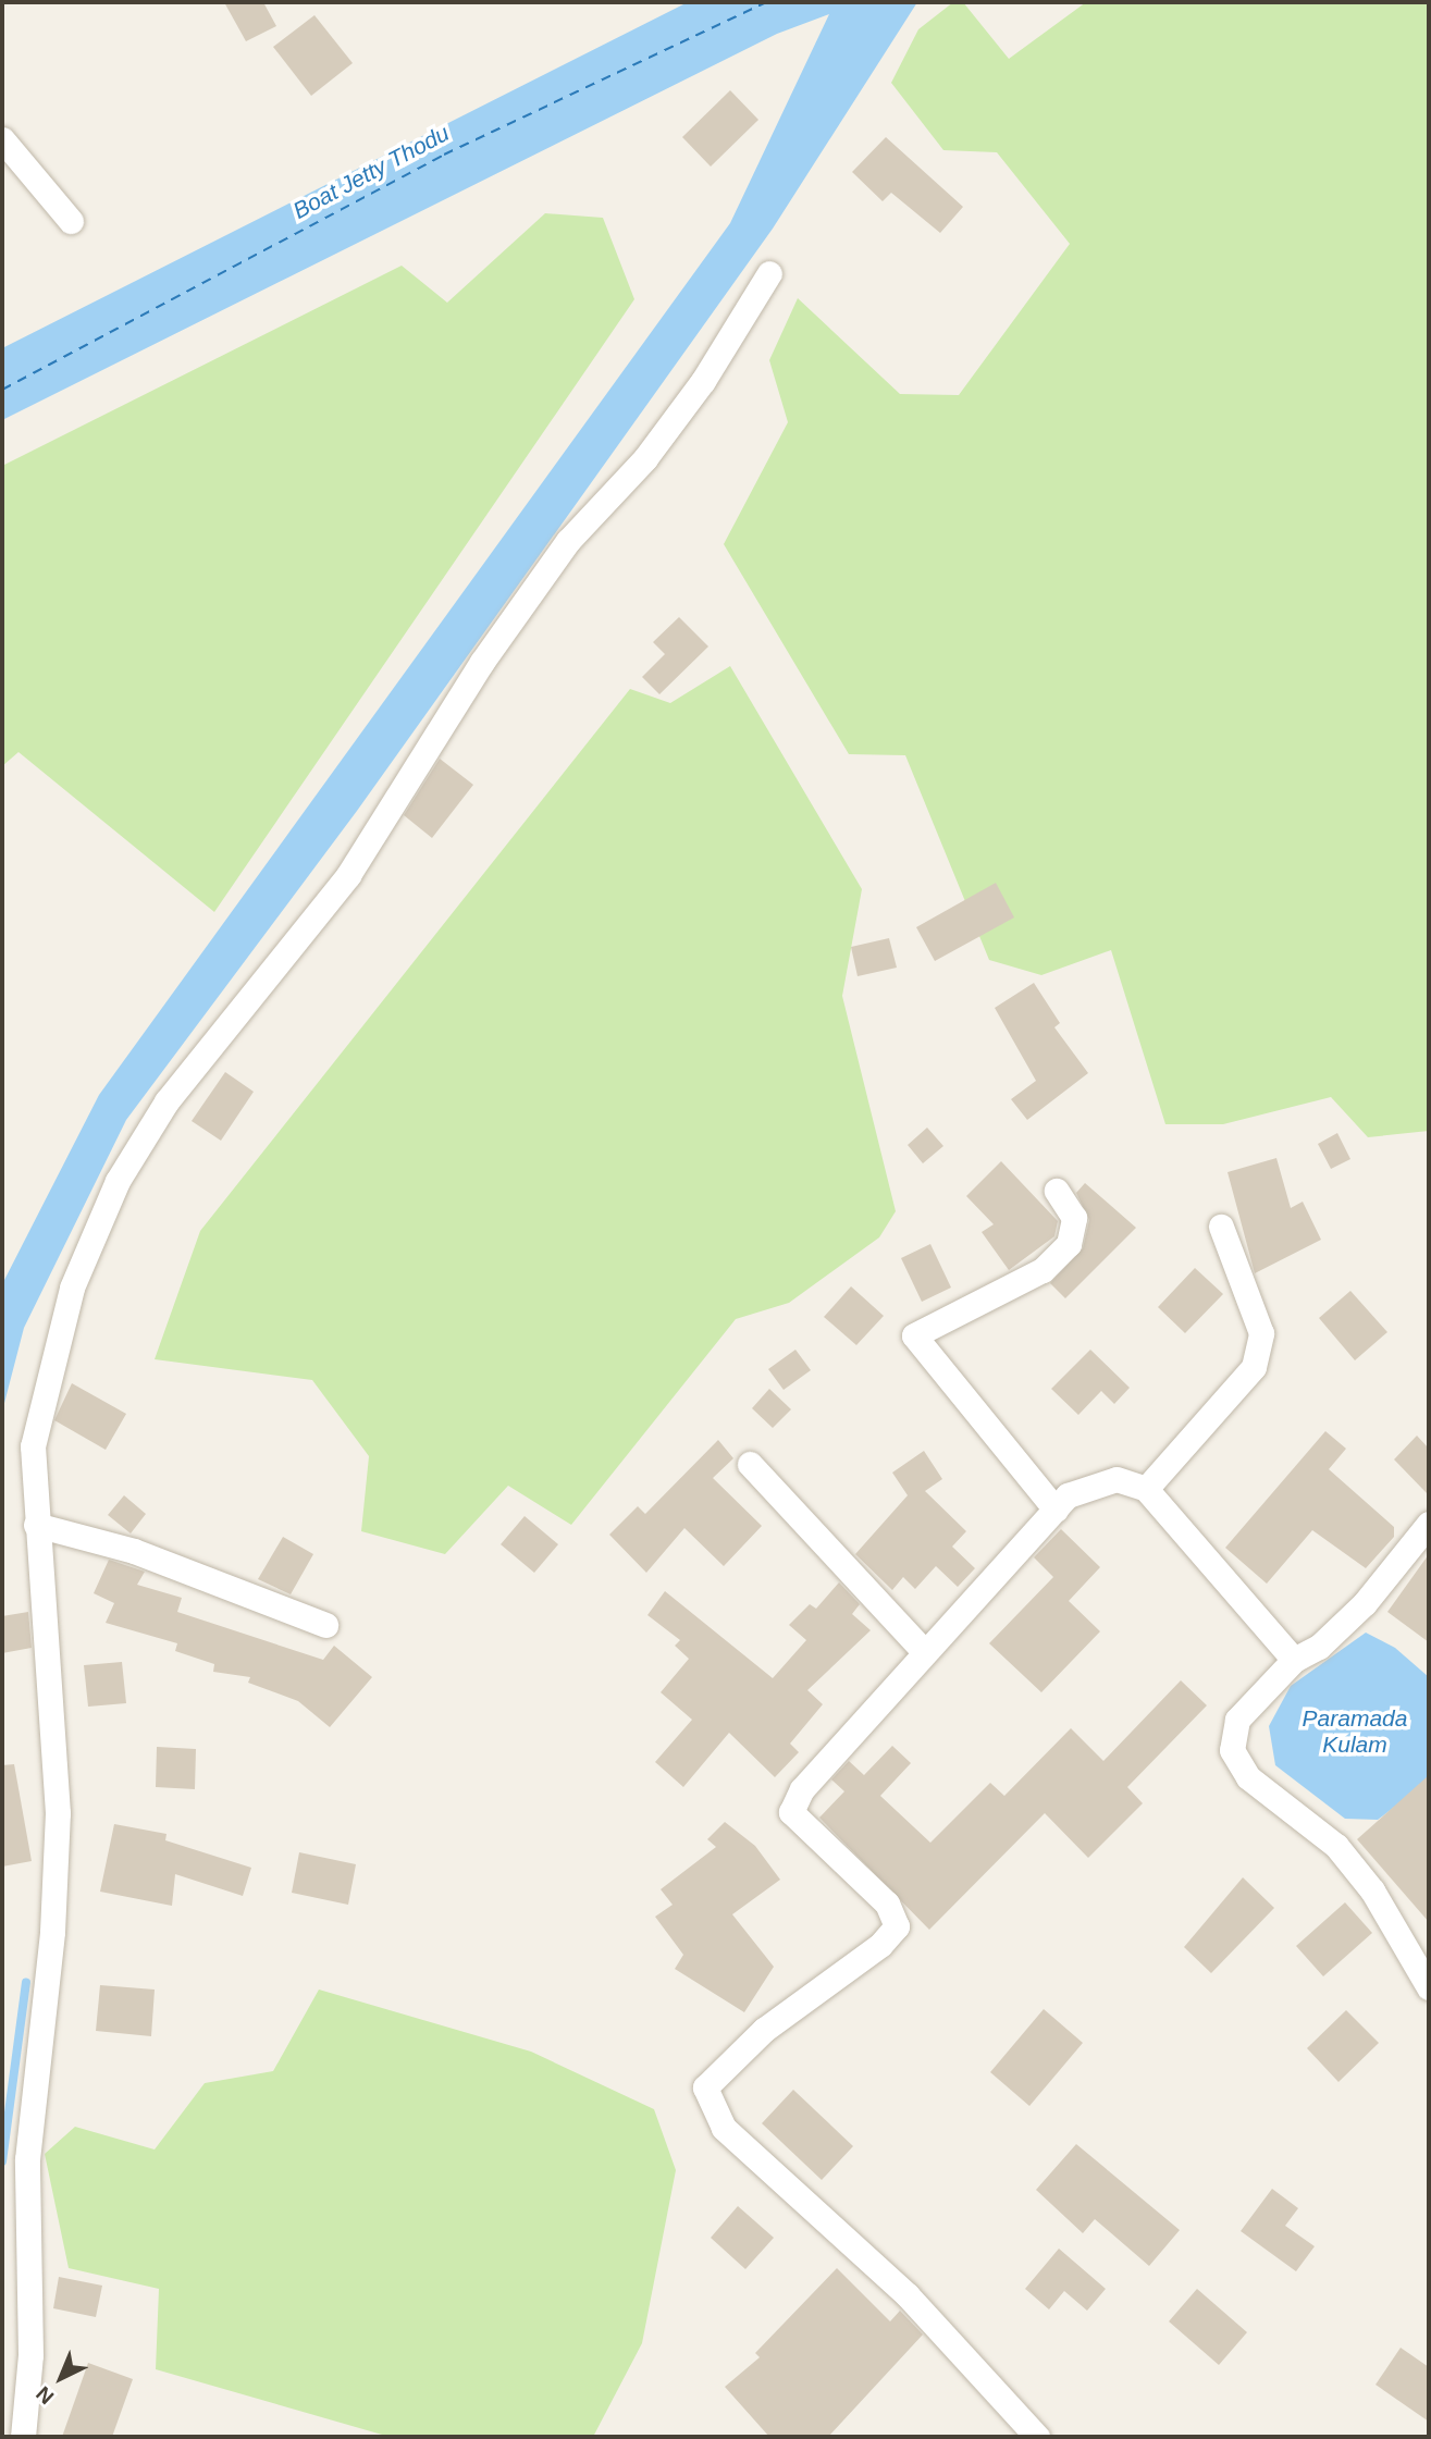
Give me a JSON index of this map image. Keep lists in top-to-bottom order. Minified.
{"water":["Boat Jetty Thodu","Paramada Kulam"],"north":"bottom left"}
